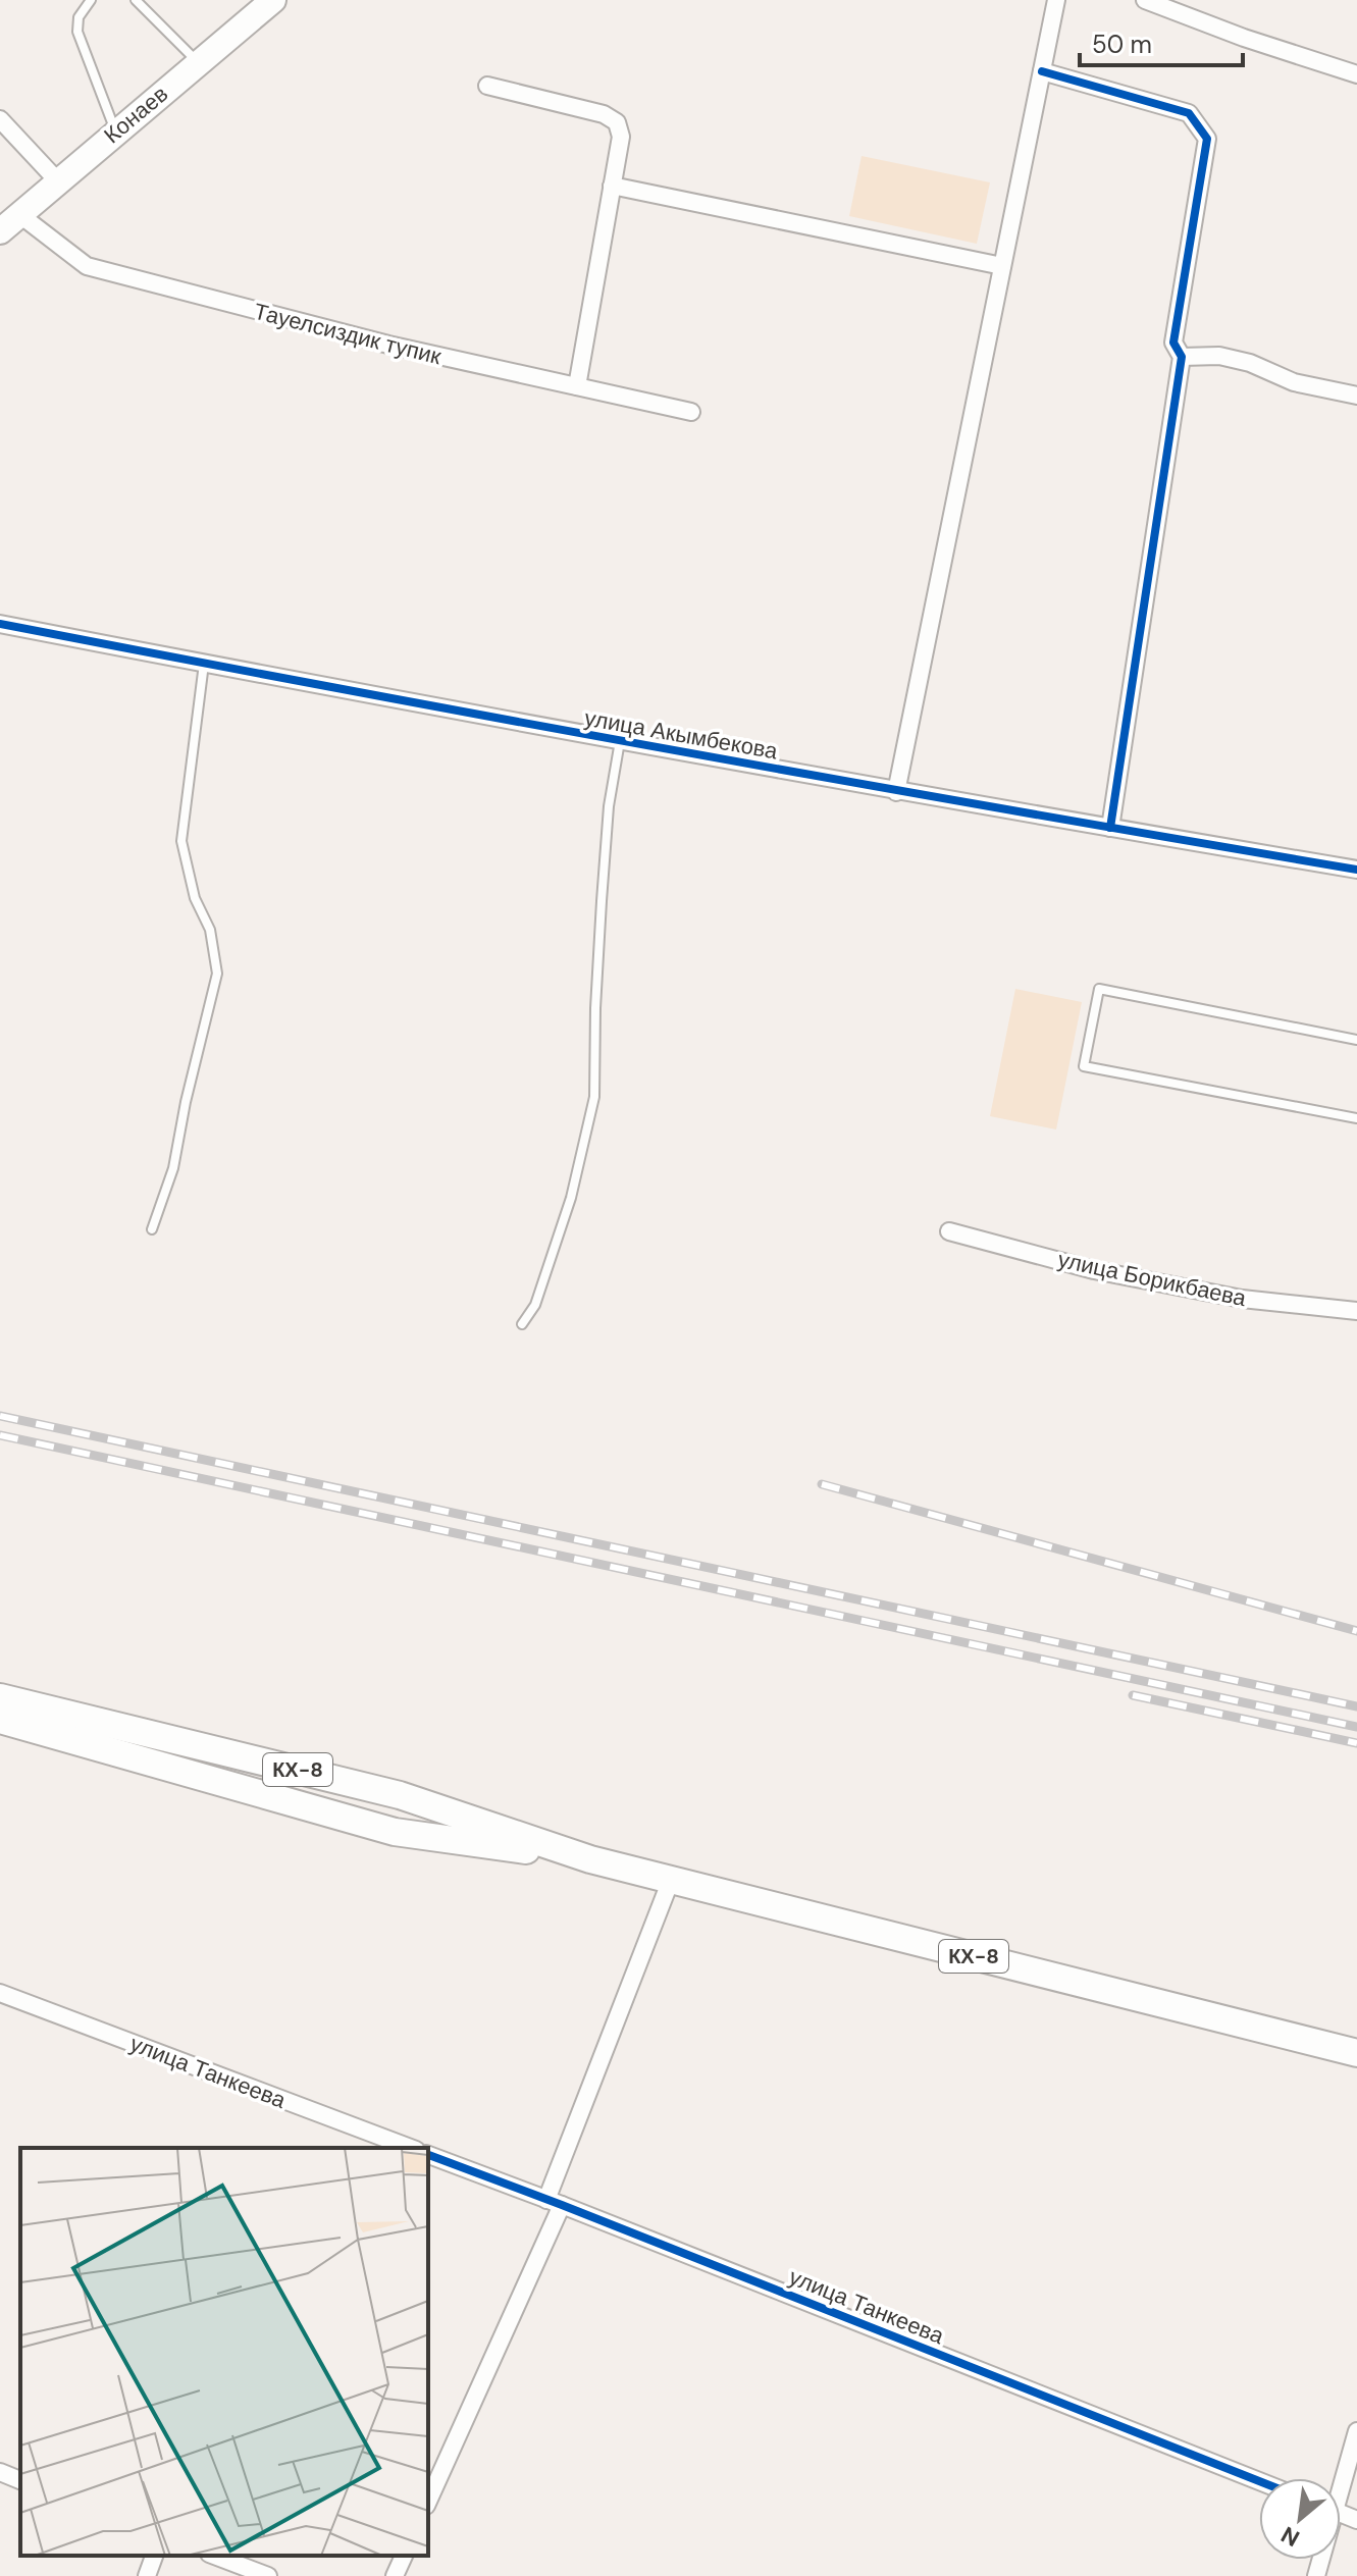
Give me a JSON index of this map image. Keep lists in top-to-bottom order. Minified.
{"streets":{"main road":["Конаев","КХ-8"],"street":["Тауелсиздик тупик","улица Акымбекова","улица Борикбаева","улица Танкеева"]},"crossings":[["Конаев","Тауелсиздик тупик"]],"scale_bar":"50 m","north":"bottom left"}
